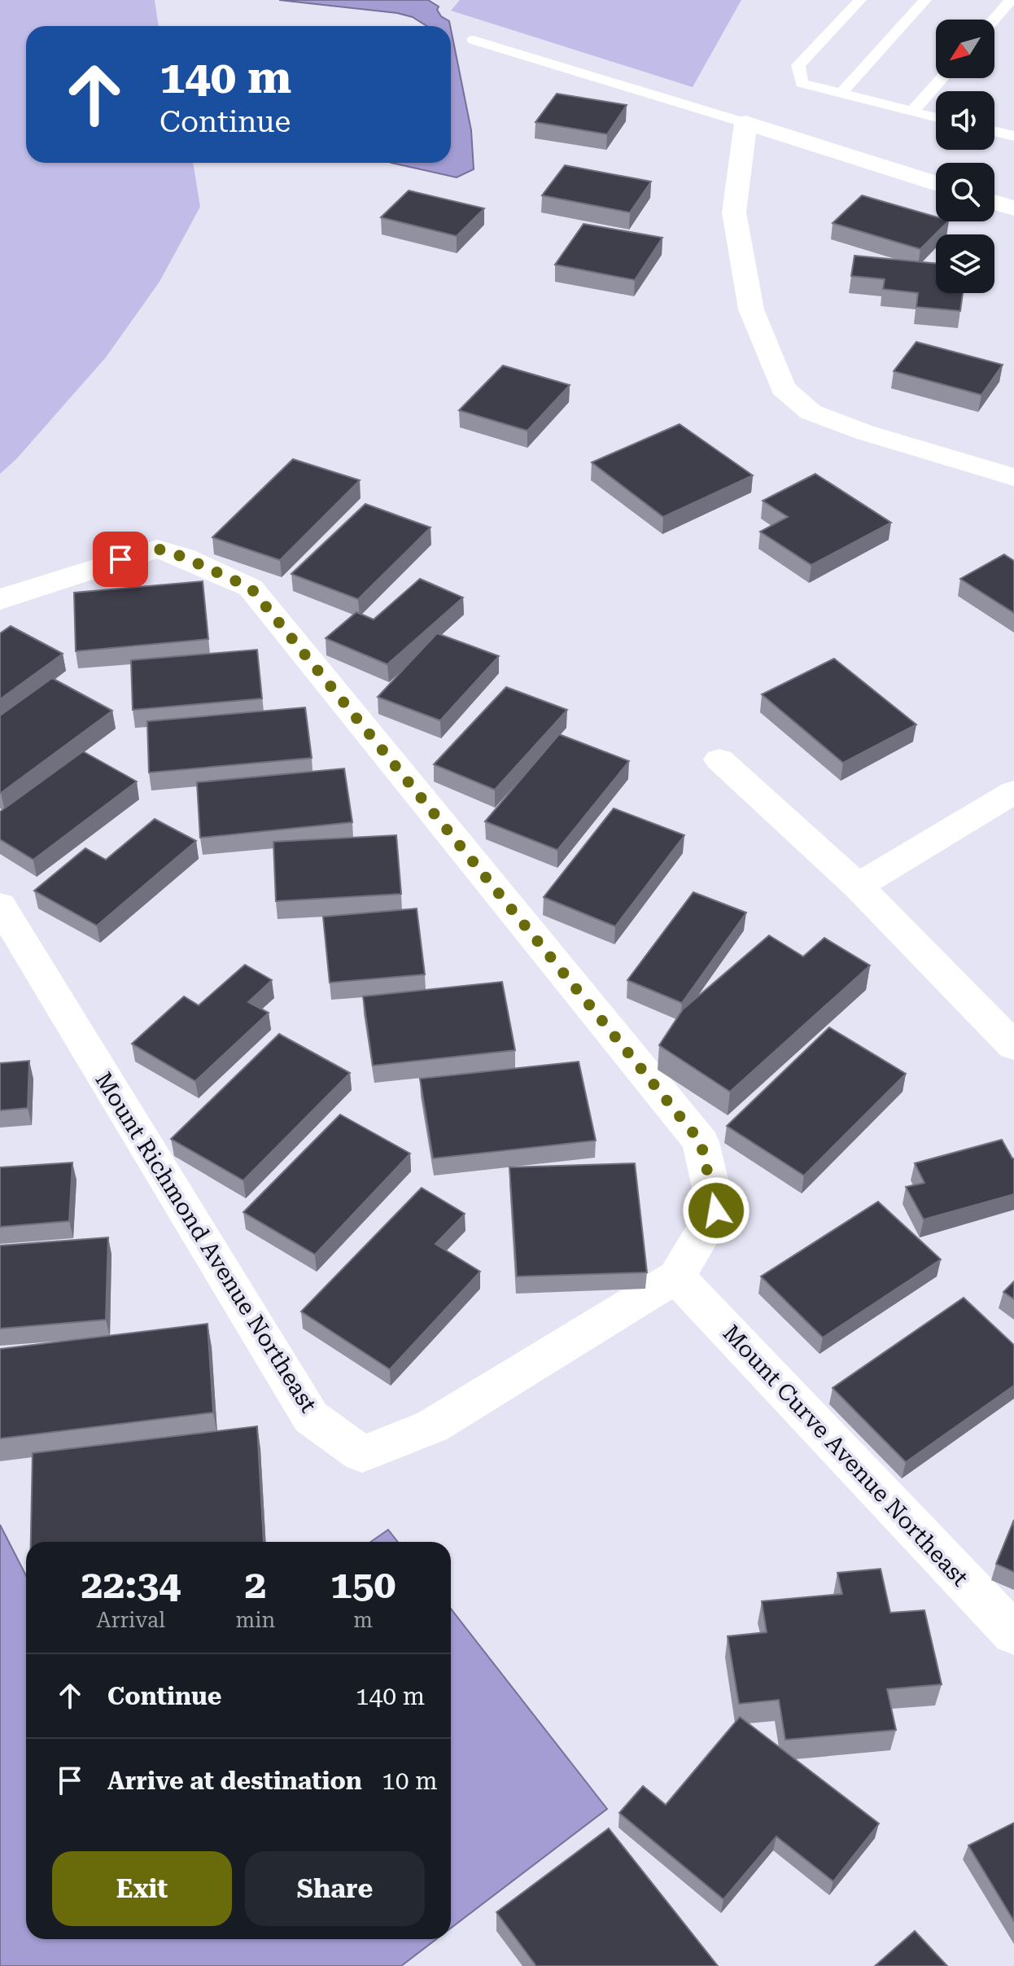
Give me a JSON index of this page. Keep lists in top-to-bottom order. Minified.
{"streets":{"street":["Mount Richmond Avenue Northeast","Mount Curve Avenue Northeast"]},"crossings":[["Mount Richmond Avenue Northeast","Mount Curve Avenue Northeast"]],"north":"bottom left","page":{"turn":["140 m","Continue"],"eta":["22:34","Arrival","2","min","150","m"],"list":[{"name":"Continue","value":"140 m"},{"name":"Arrive at destination","value":"10 m"}],"buttons":["Exit","Share"]}}
